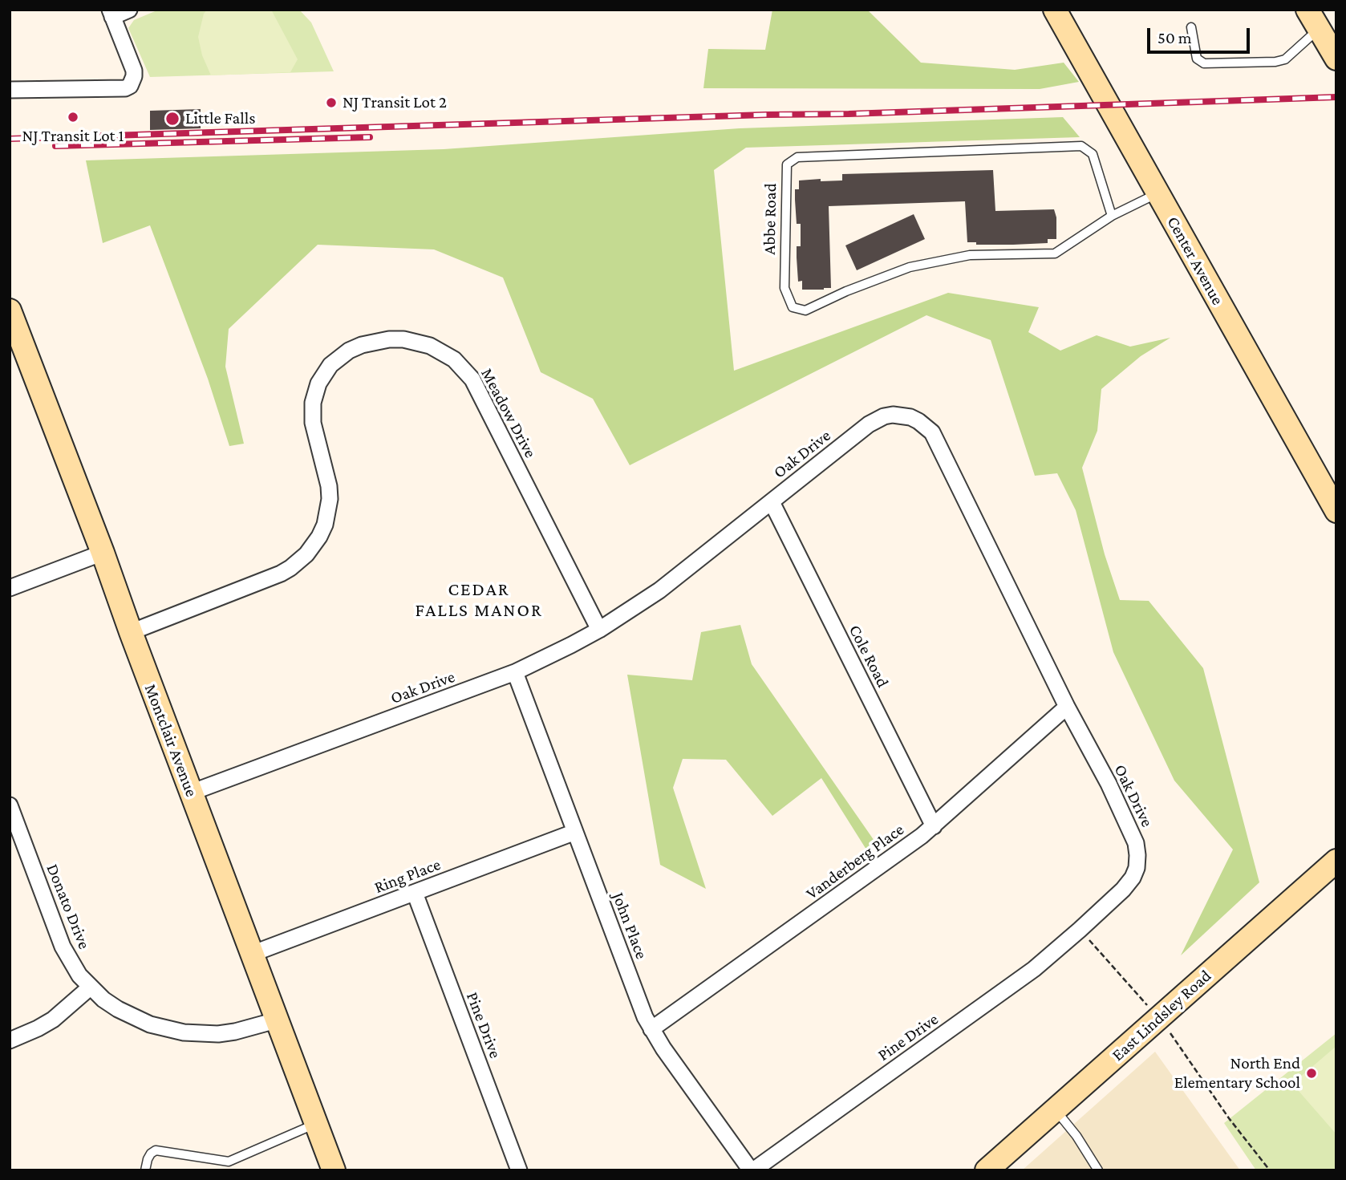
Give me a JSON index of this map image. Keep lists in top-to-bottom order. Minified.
{"streets":{"street":["Center Avenue","Meadow Drive","Oak Drive","Cole Road","Montclair Avenue","Vanderberg Place","Ring Place","Donato Drive","John Place","East Lindsley Road","Pine Drive"],"lane":["Abbe Road"]},"crossings":[["Abbe Road","Center Avenue"],["Meadow Drive","Oak Drive"],["Meadow Drive","Montclair Avenue"],["Oak Drive","Cole Road"],["Oak Drive","Montclair Avenue"],["Oak Drive","Vanderberg Place"],["Oak Drive","John Place"],["Oak Drive","Pine Drive"],["Cole Road","Vanderberg Place"],["Montclair Avenue","Ring Place"],["Montclair Avenue","Donato Drive"],["Vanderberg Place","John Place"],["Ring Place","John Place"],["Ring Place","Pine Drive"],["John Place","Pine Drive"]],"districts":["CEDAR FALLS MANOR"],"places":["NJ Transit Lot 2","NJ Transit Lot 1","Little Falls","North End Elementary School"],"scale_bar":"50 m"}
